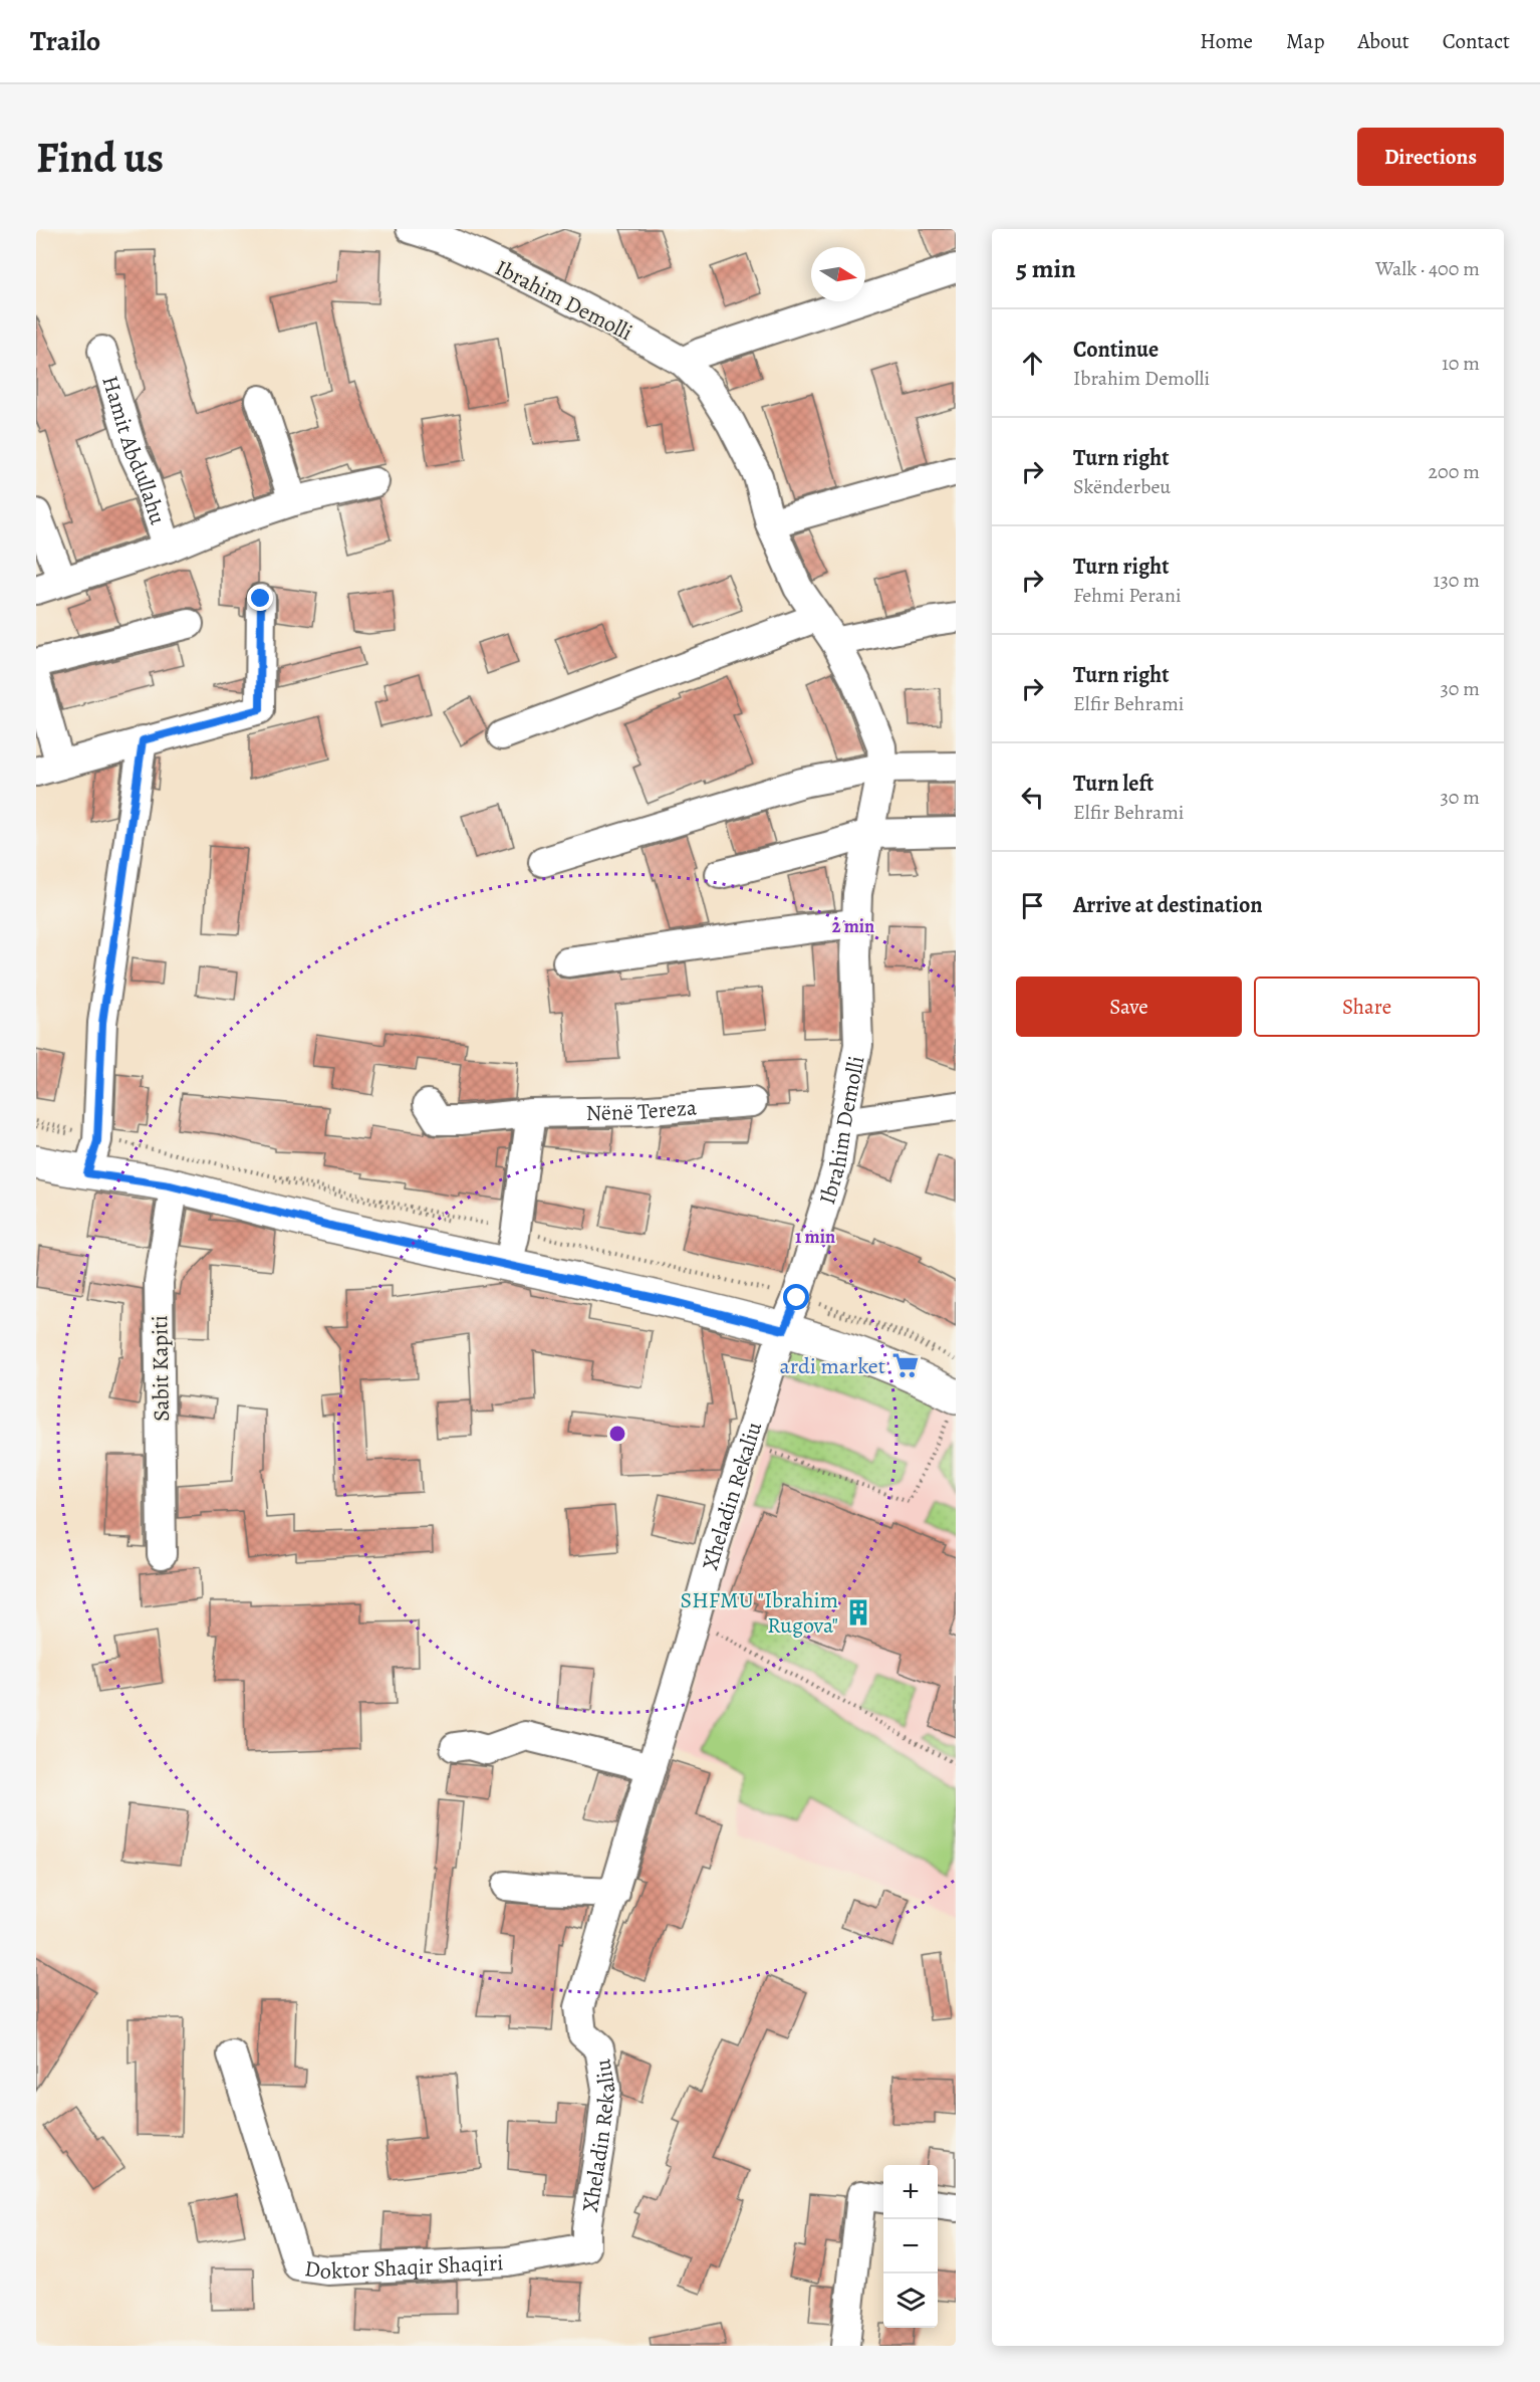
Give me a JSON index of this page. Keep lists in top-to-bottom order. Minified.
{"streets":{"street":["Ibrahim Demolli","Hamit Abdullahu","Nënë Tereza","Sabit Kapiti","Xheladin Rekaliu","Doktor Shaqir Shaqiri"]},"crossings":[["Ibrahim Demolli","Xheladin Rekaliu"],["Xheladin Rekaliu","Doktor Shaqir Shaqiri"]],"places":{"supermarket":["ardi market"],"building":["SHFMU \"Ibrahim Rugova\""]},"north":"right","page":{"header":"Trailo","nav":["Home","Map","About","Contact"],"buttons":["Directions",["Save","Share"]],"title":"Find us","heading":["5 min","Walk · 400 m"],"list":[["Continue","Ibrahim Demolli","10 m"],["Turn right","Skënderbeu","200 m"],["Turn right","Fehmi Perani","130 m"],["Turn right","Elfir Behrami","30 m"],["Turn left","Elfir Behrami","30 m"],"Arrive at destination"],"map_buttons":["+","−"]},"rings":["2 min","1 min"]}
